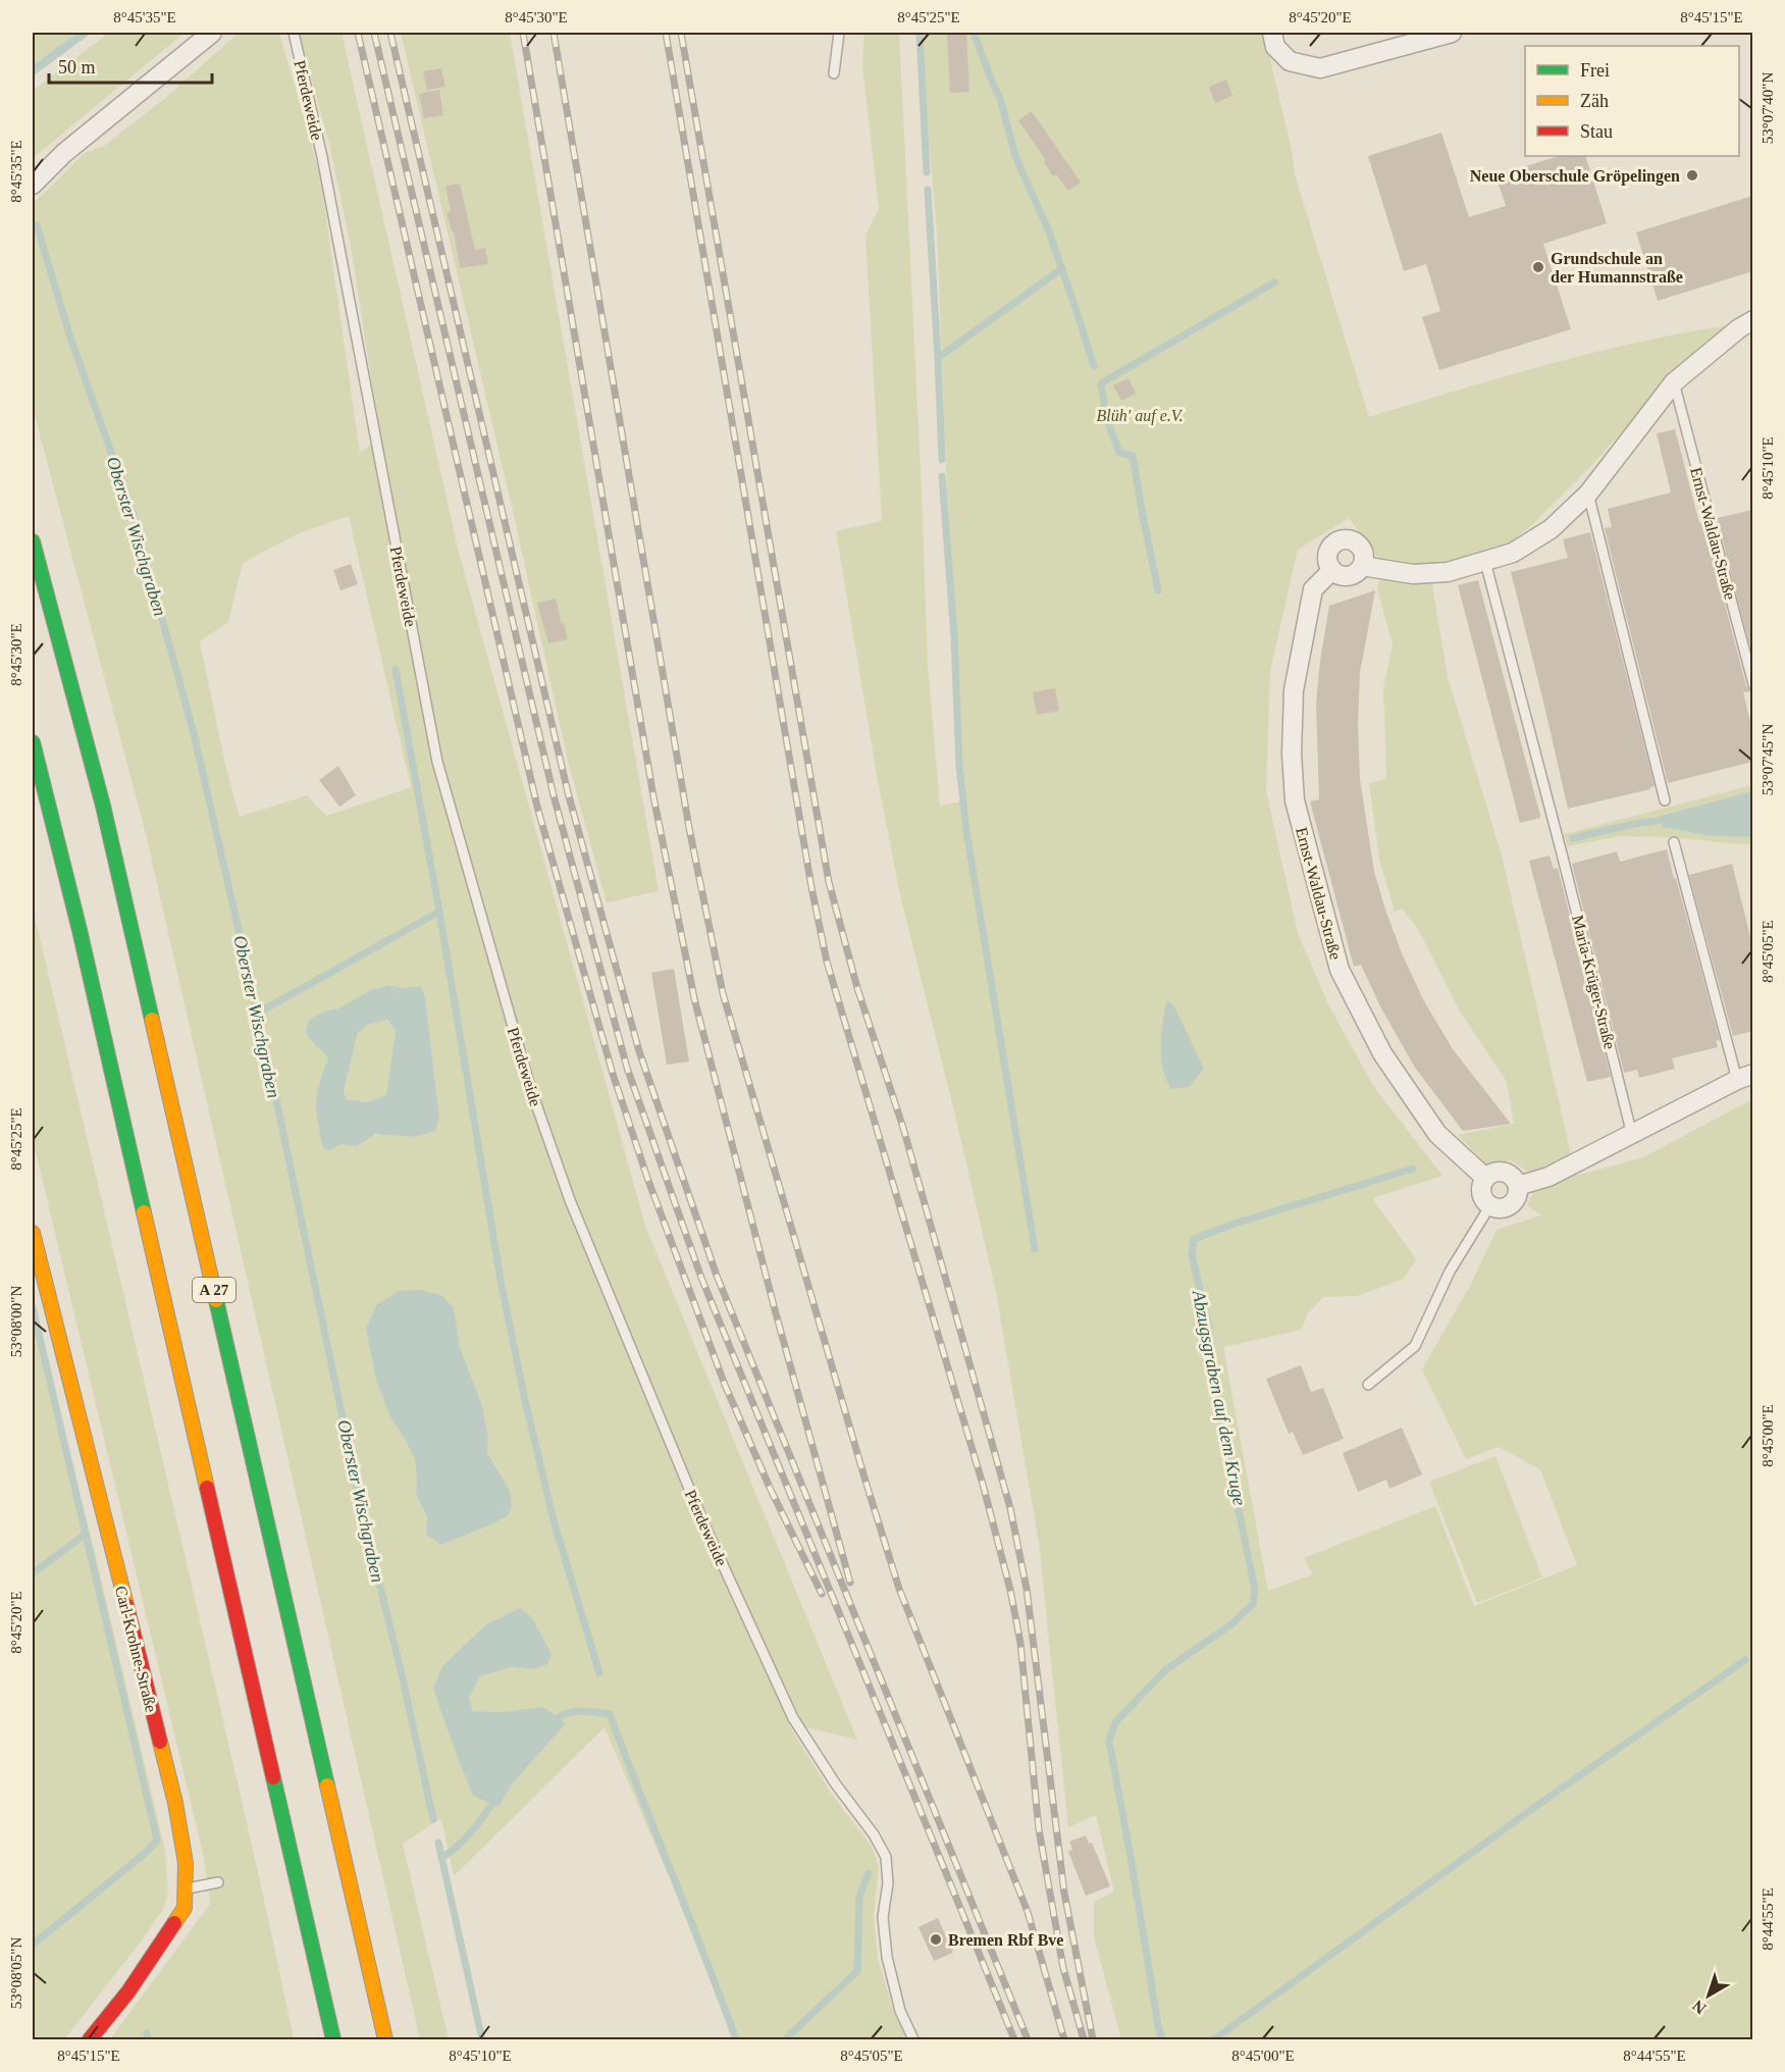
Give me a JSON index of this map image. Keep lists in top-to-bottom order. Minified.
{"streets":{"main road":["A 27","Carl-Krohne-Straße"],"street":["Ernst-Waldau-Straße"],"lane":["Pferdeweide","Maria-Krüger-Straße"]},"water":["Oberster Wischgraben","Abzugsgraben auf dem Kruge"],"parks":["Blüh' auf e.V."],"places":["Neue Oberschule Gröpelingen","Grundschule an der Humannstraße","Bremen Rbf Bve"],"legend":["Frei","Zäh","Stau"],"scale_bar":"50 m","north":"bottom left","coordinates":["8°45'35\"E","8°45'30\"E","8°45'25\"E","8°45'20\"E","8°45'15\"E","53°07'40\"N","8°45'10\"E","53°07'45\"N","8°45'05\"E","53°08'00\"N","8°45'00\"E","8°44'55\"E","53°08'05\"N"]}
